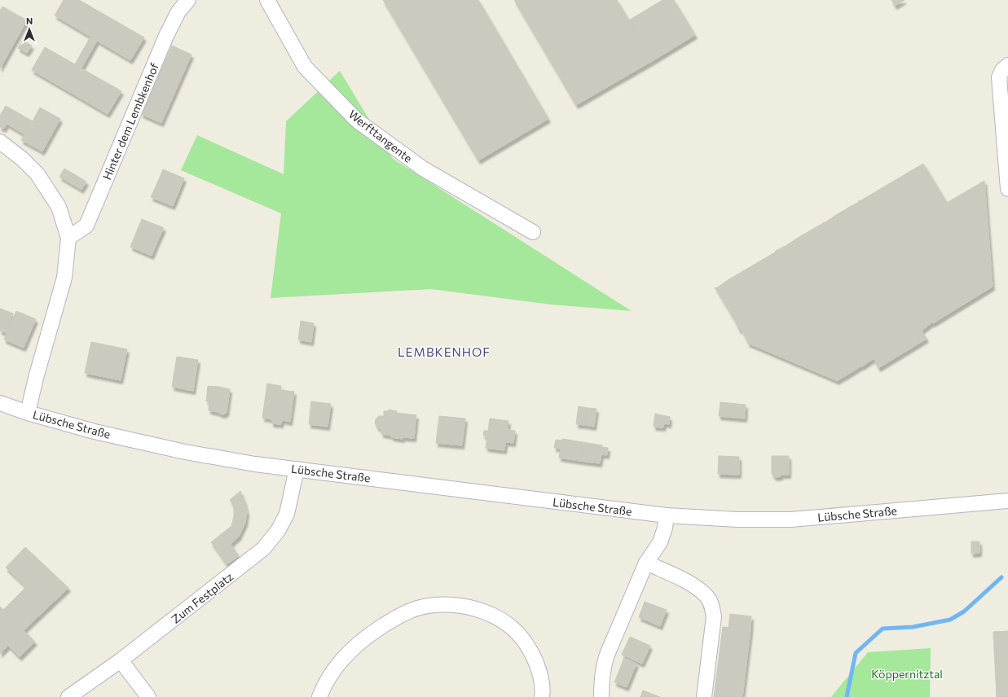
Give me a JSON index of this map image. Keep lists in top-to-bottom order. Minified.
{"streets":{"street":["Hinter dem Lembkenhof","Werfttangente","Lübsche Straße","Zum Festplatz"]},"crossings":[["Lübsche Straße","Zum Festplatz"]],"districts":["LEMBKENHOF"],"parks":["Köppernitztal"],"north":"top"}
